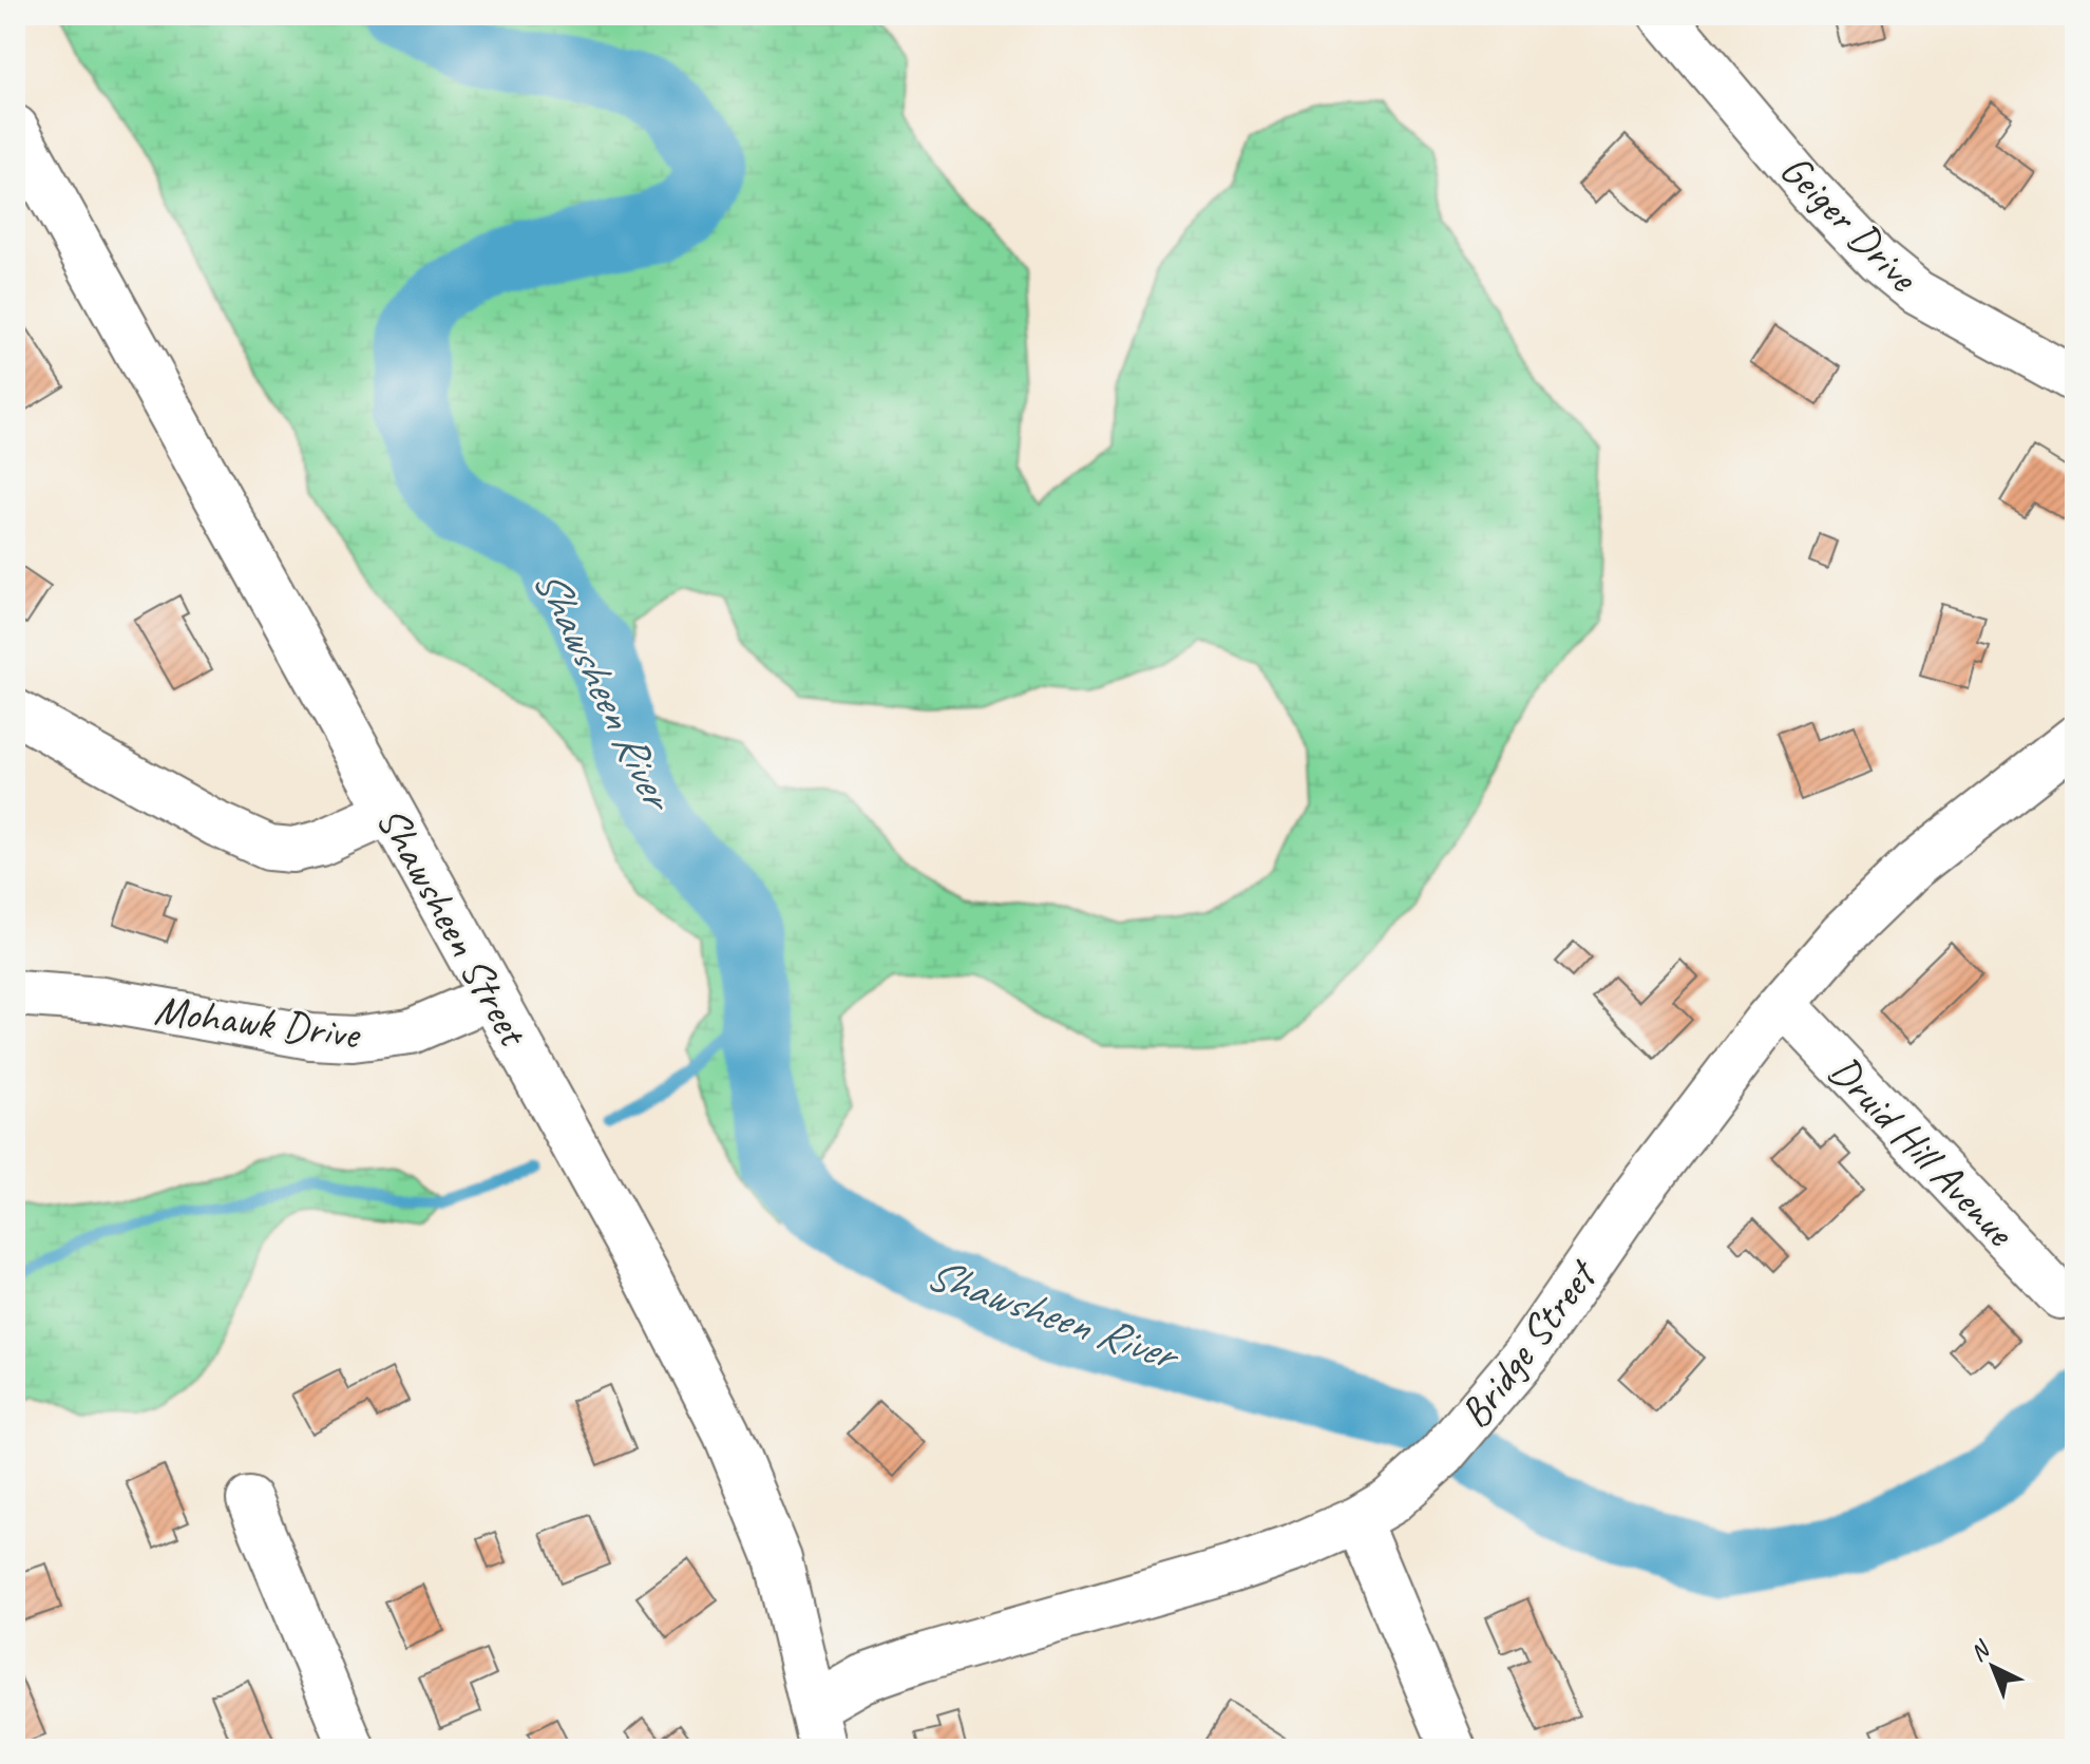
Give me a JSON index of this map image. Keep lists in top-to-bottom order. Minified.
{"streets":{"main road":["Shawsheen Street","Bridge Street"],"street":["Geiger Drive","Mohawk Drive","Druid Hill Avenue"]},"crossings":[["Shawsheen Street","Mohawk Drive"],["Shawsheen Street","Bridge Street"],["Druid Hill Avenue","Bridge Street"]],"water":["Shawsheen River"],"north":"top left"}
